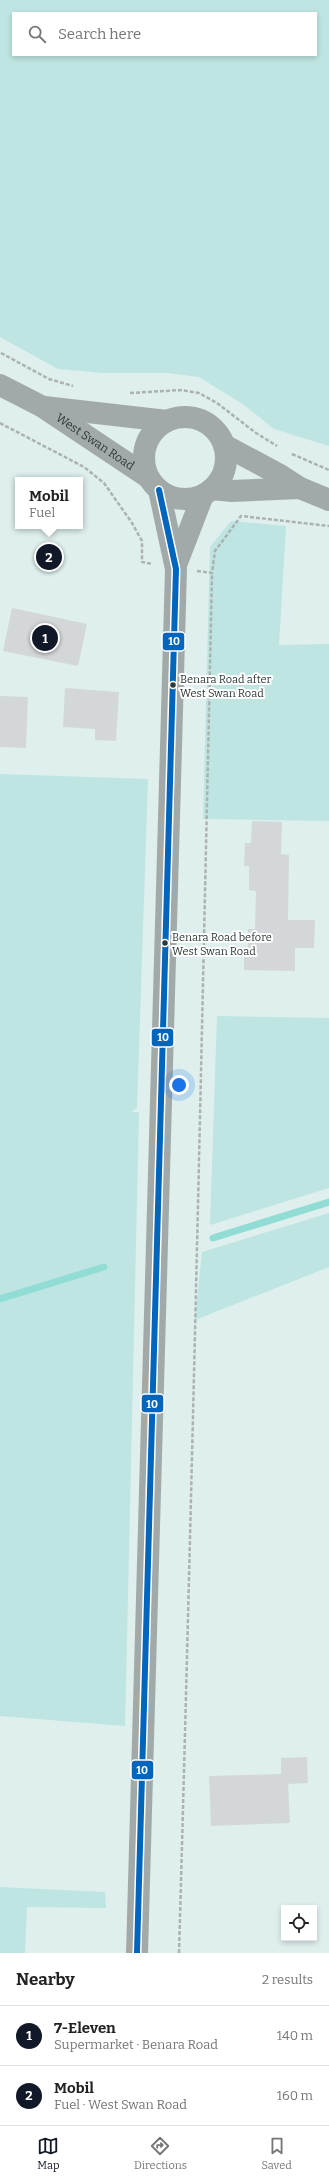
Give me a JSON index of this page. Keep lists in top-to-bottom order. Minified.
{"streets":{"main road":["West Swan Road"]},"places":["Benara Road after West Swan Road","Benara Road before West Swan Road"],"lines":["transit line 10"],"page":{"search":"Search here","popup":["Mobil","Fuel"],"pins":["2","1"],"heading":["Nearby","2 results"],"list":[{"mark":"1","name":"7-Eleven","note":"Supermarket · Benara Road","value":"140 m"},{"mark":"2","name":"Mobil","note":"Fuel · West Swan Road","value":"160 m"}],"nav":["Map","Directions","Saved"]}}
